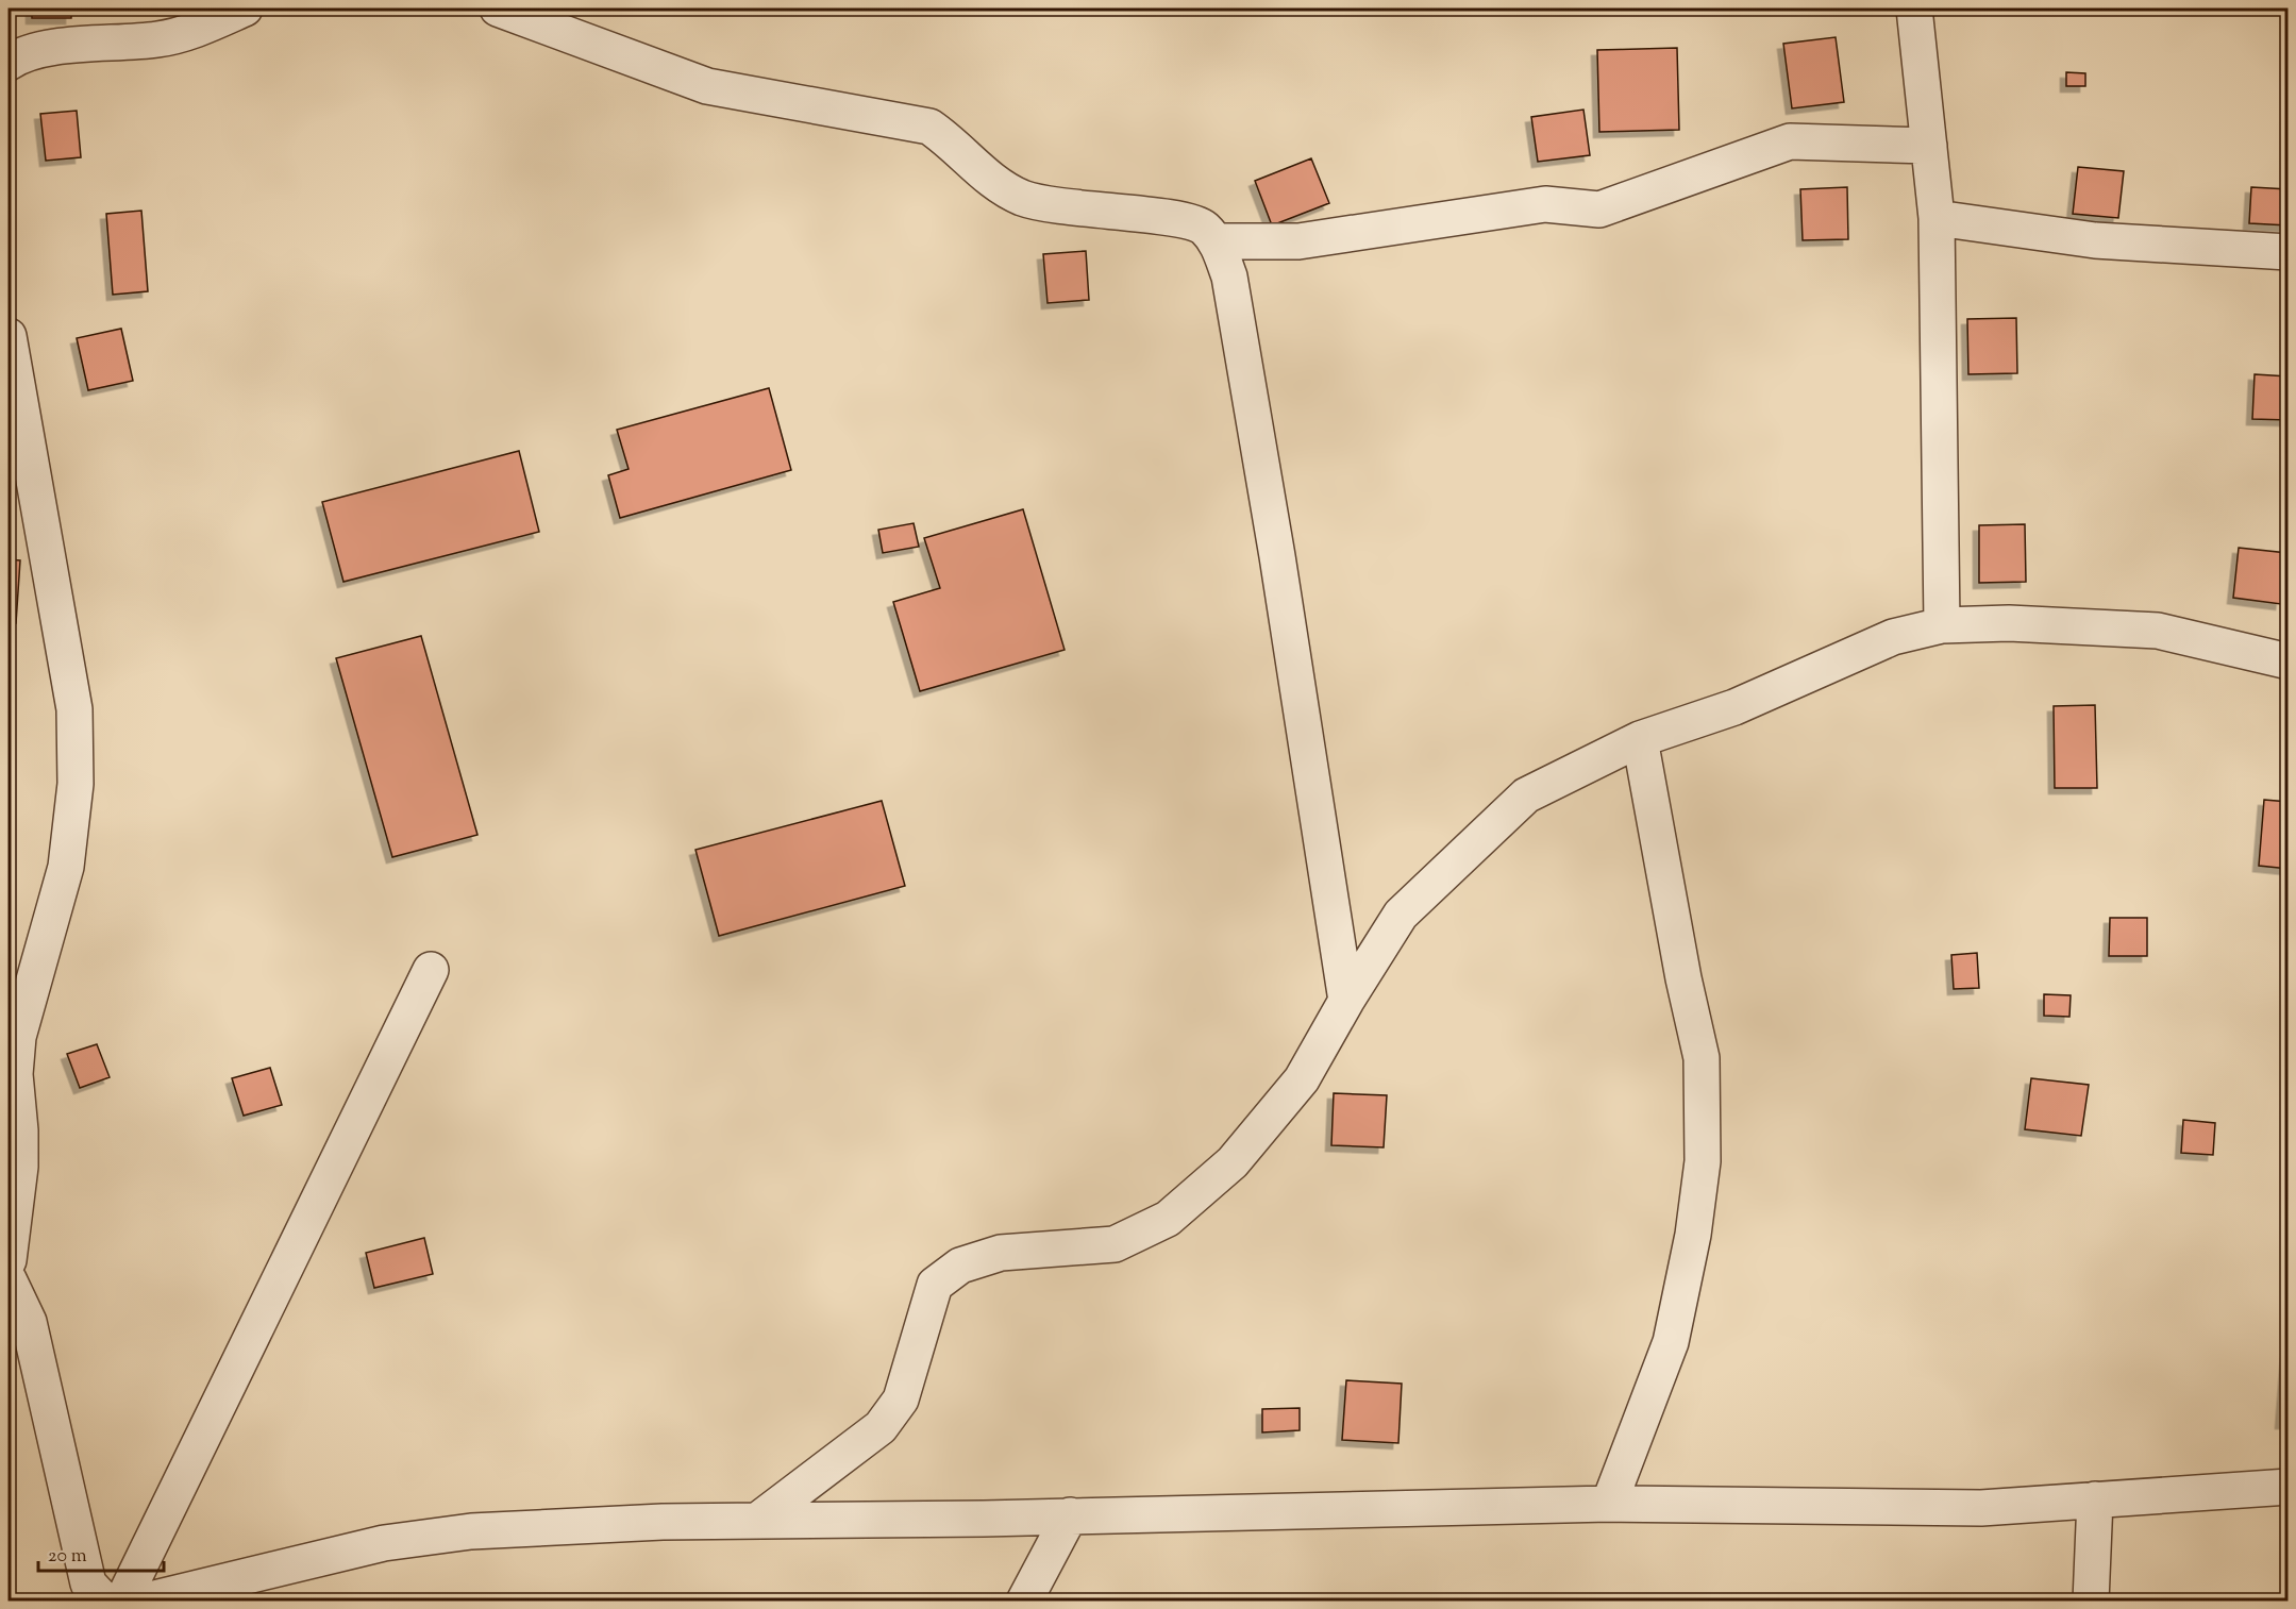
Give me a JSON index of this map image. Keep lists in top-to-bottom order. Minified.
{"scale_bar":"20 m"}
